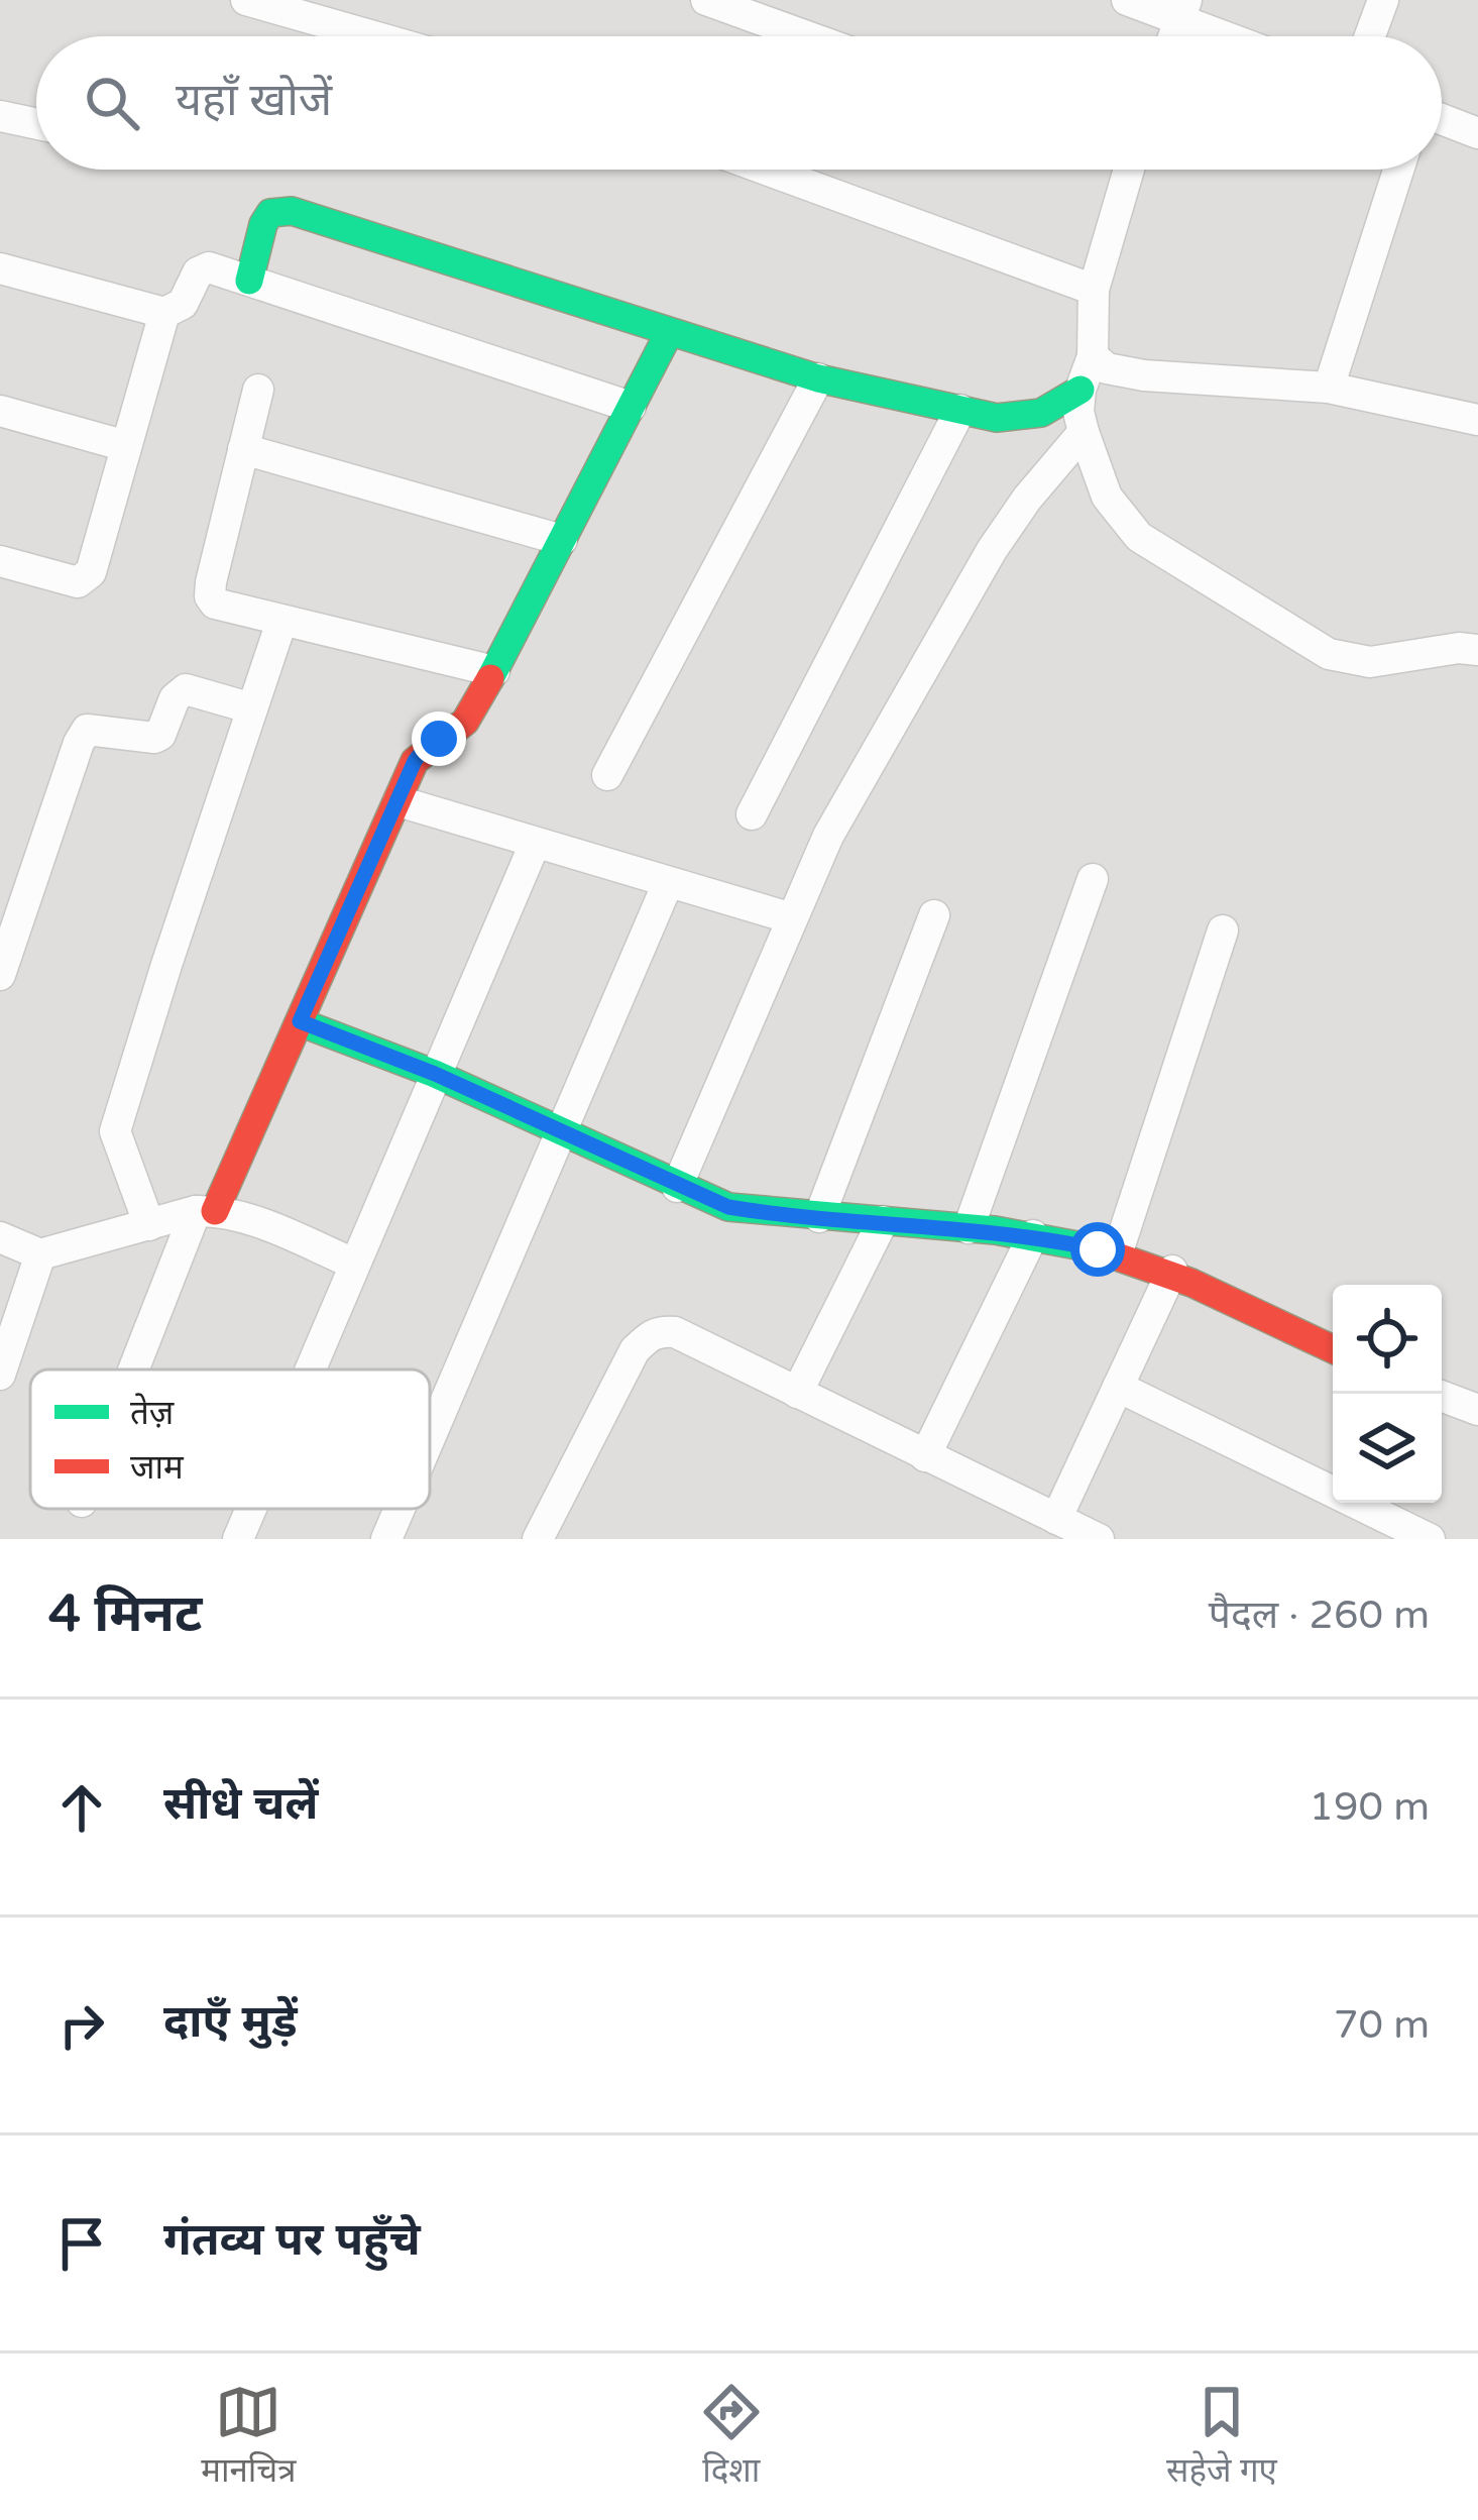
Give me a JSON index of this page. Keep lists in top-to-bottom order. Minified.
{"legend":["तेज़","जाम"],"page":{"search":"यहाँ खोजें","heading":["4 मिनट","पैदल · 260 m"],"list":[["सीधे चलें","190 m"],["दाएँ मुड़ें","70 m"],"गंतव्य पर पहुँचे"],"nav":["मानचित्र","दिशा","सहेजे गए"]}}
